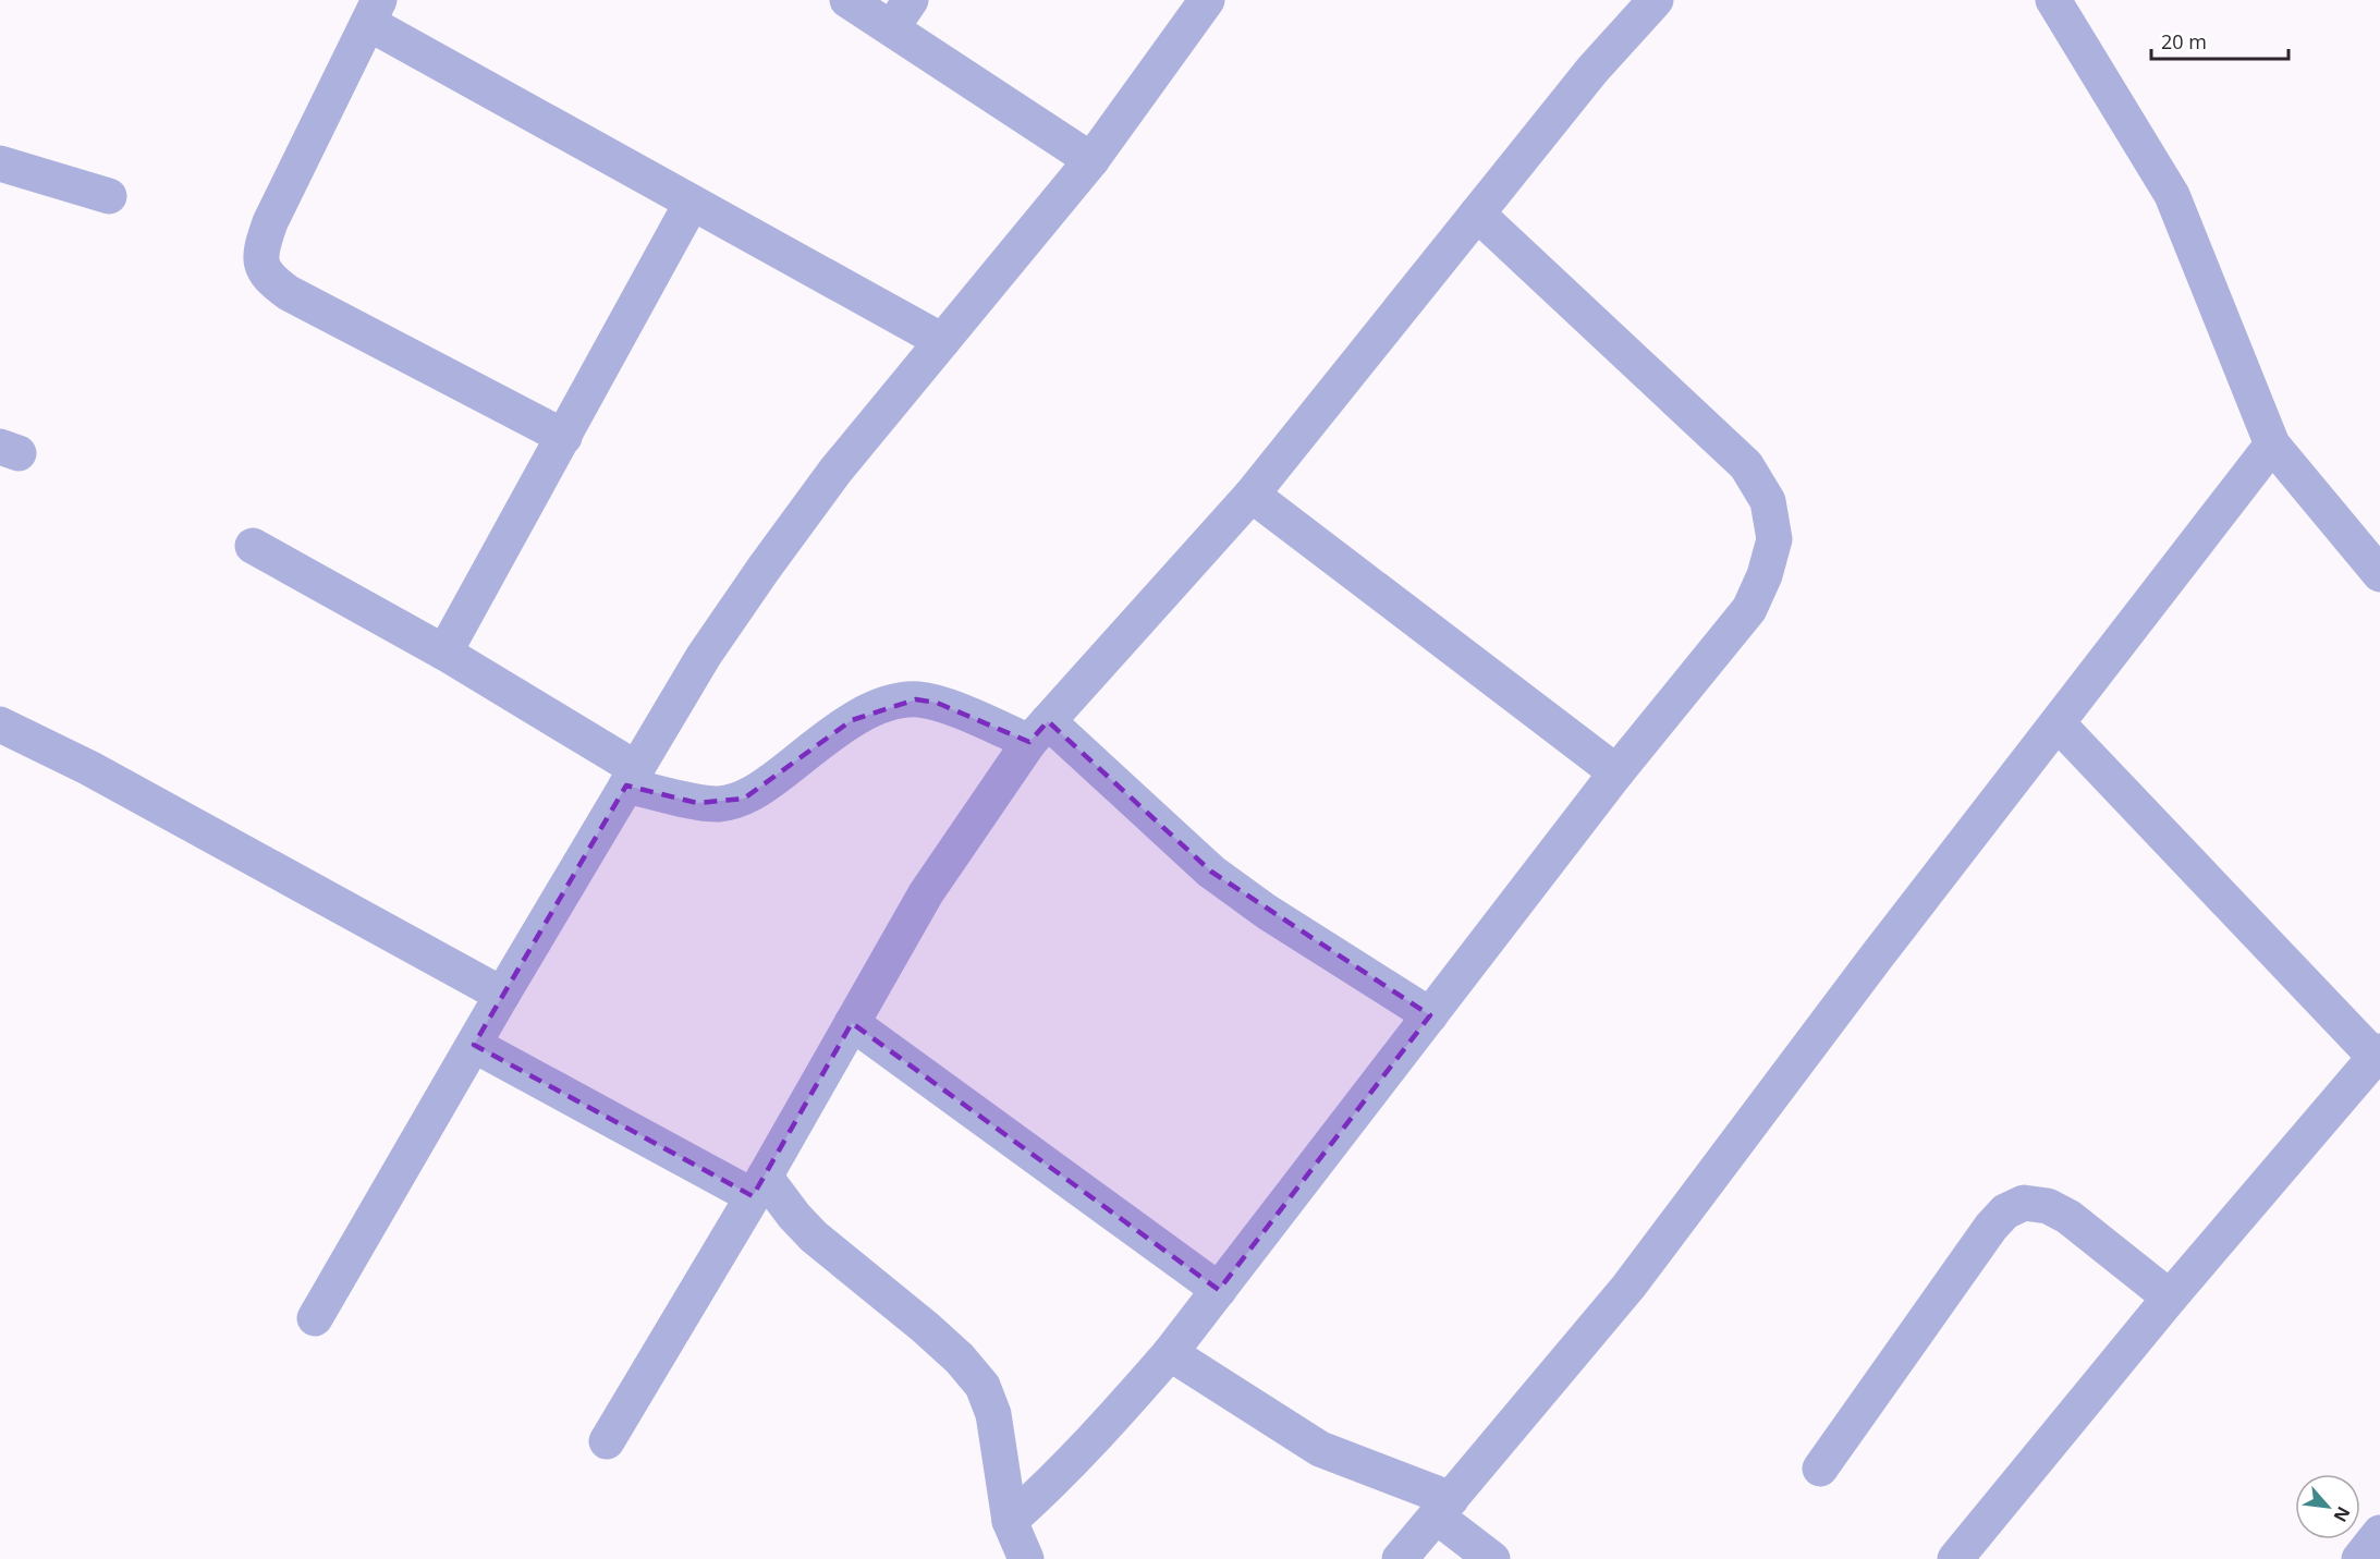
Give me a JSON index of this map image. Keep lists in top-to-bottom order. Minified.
{"scale_bar":"20 m","north":"bottom right"}
